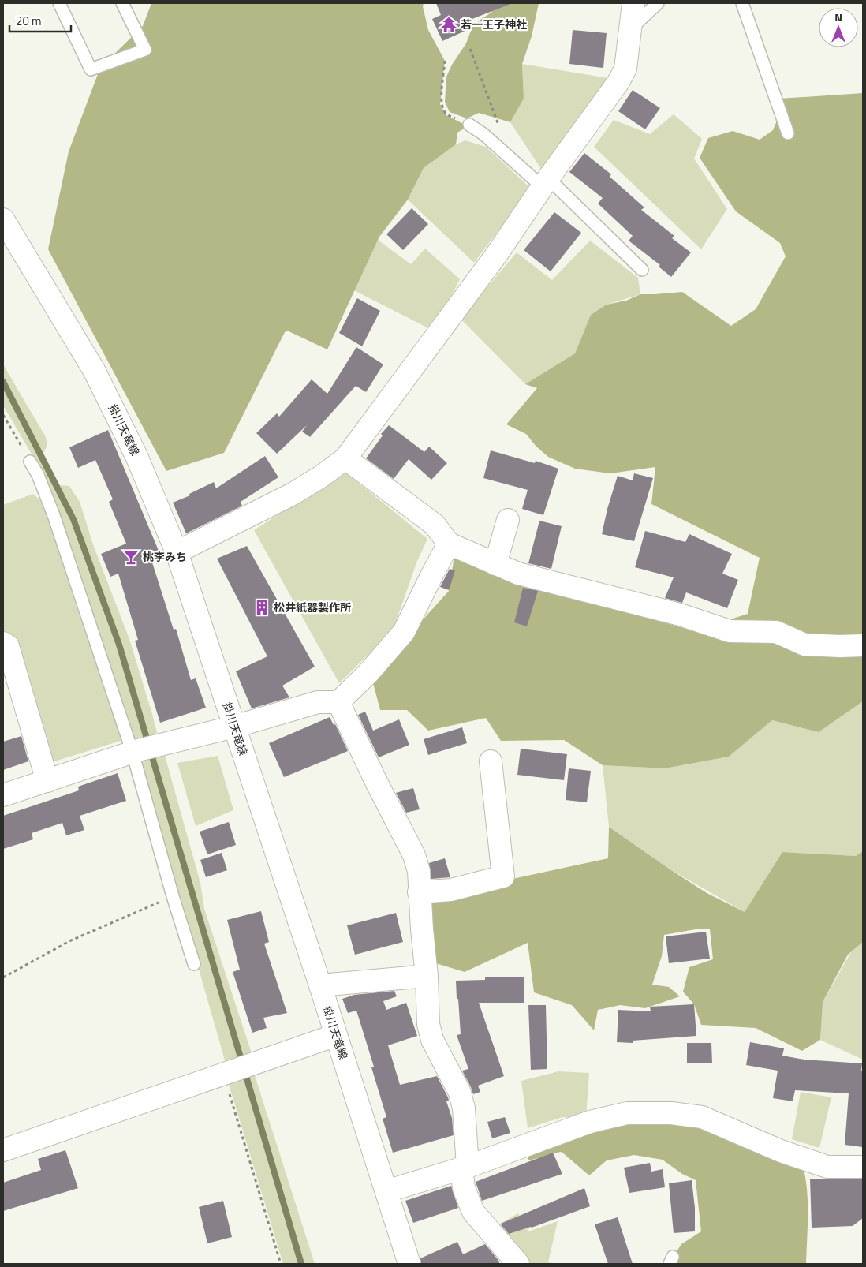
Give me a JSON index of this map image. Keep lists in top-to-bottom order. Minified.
{"streets":{"street":["掛川天竜線"]},"places":{"temple":["若一王子神社"],"bar":["桃李みち"],"building":["松井紙器製作所"]},"scale_bar":"20 m","north":"top"}
